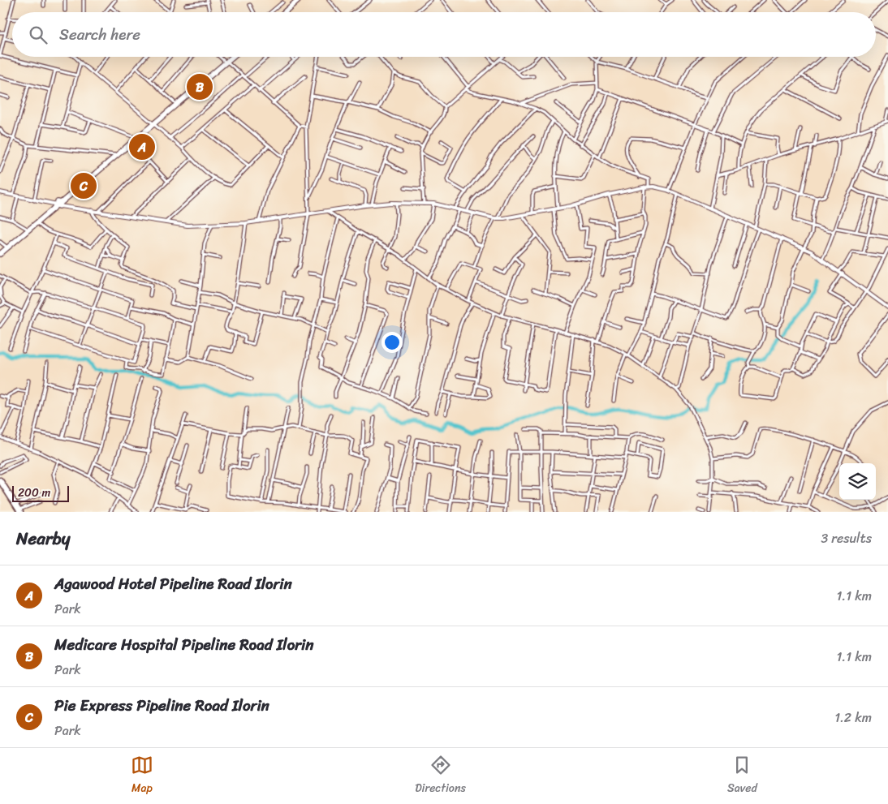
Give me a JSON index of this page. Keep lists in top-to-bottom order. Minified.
{"scale_bar":"200 m","page":{"search":"Search here","pins":["B","A","C"],"scale":"200 m","heading":["Nearby","3 results"],"list":[{"mark":"A","name":"Agawood Hotel Pipeline Road Ilorin","note":"Park","value":"1.1 km"},{"mark":"B","name":"Medicare Hospital Pipeline Road Ilorin","note":"Park","value":"1.1 km"},{"mark":"C","name":"Pie Express Pipeline Road Ilorin","note":"Park","value":"1.2 km"}],"nav":["Map","Directions","Saved"]}}
